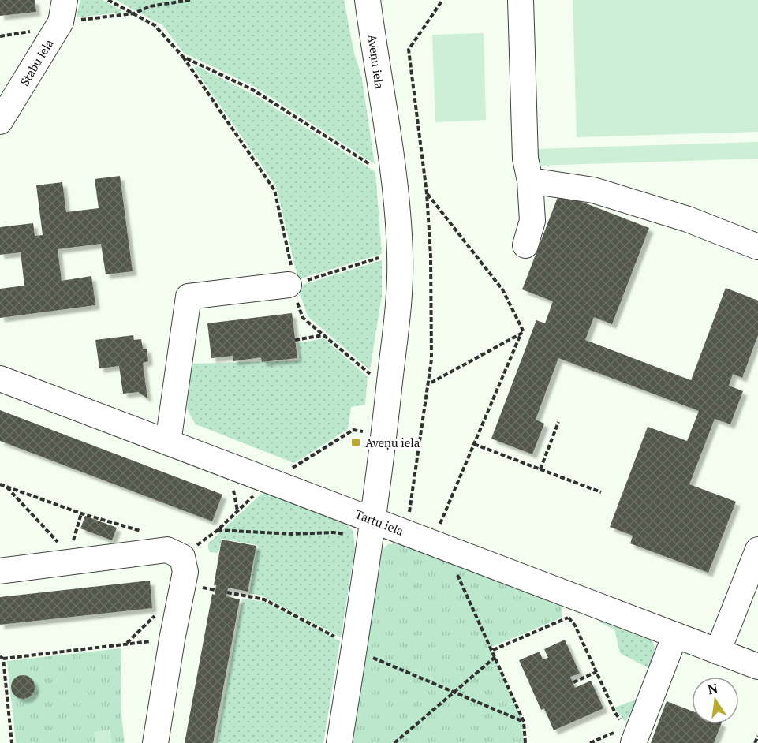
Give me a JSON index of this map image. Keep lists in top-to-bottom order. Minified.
{"streets":{"street":["Aveņu iela","Stabu iela","Tartu iela"]},"crossings":[["Aveņu iela","Tartu iela"]],"places":{"transit":["Aveņu iela"]},"north":"top"}
